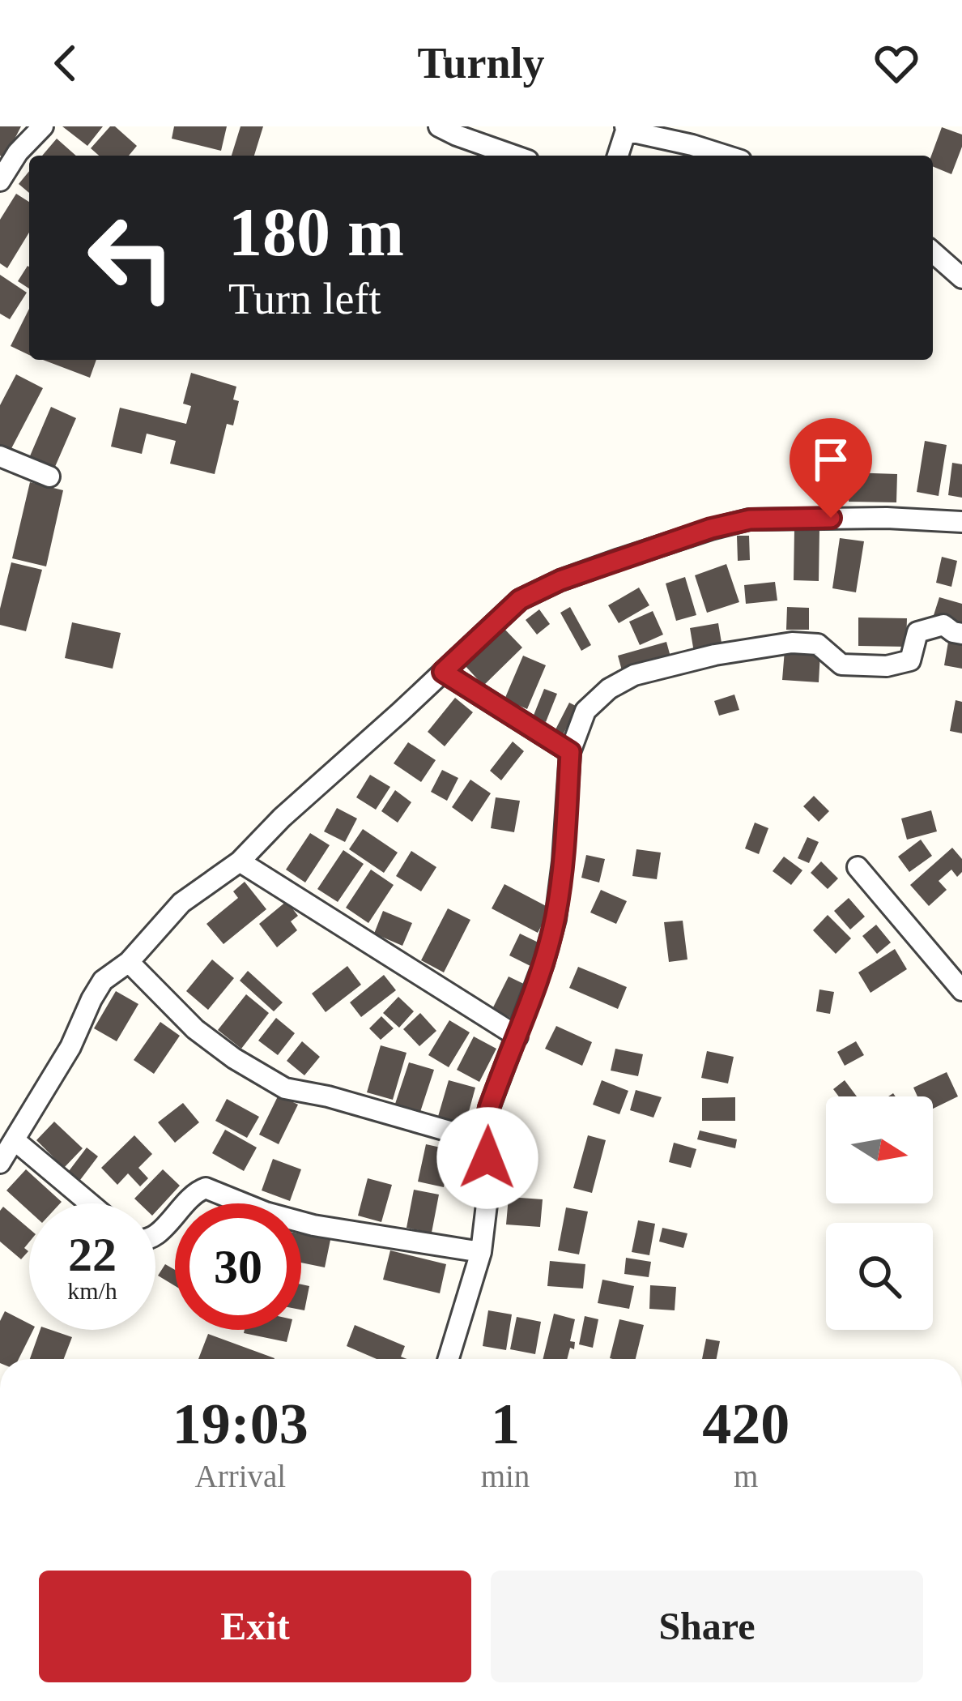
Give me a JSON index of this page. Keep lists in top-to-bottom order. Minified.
{"north":"right","page":{"header":"Turnly","turn":["180 m","Turn left"],"speed":"22 km/h","limit":"30","eta":["19:03","Arrival","1","min","420","m"],"buttons":["Exit","Share"]}}
